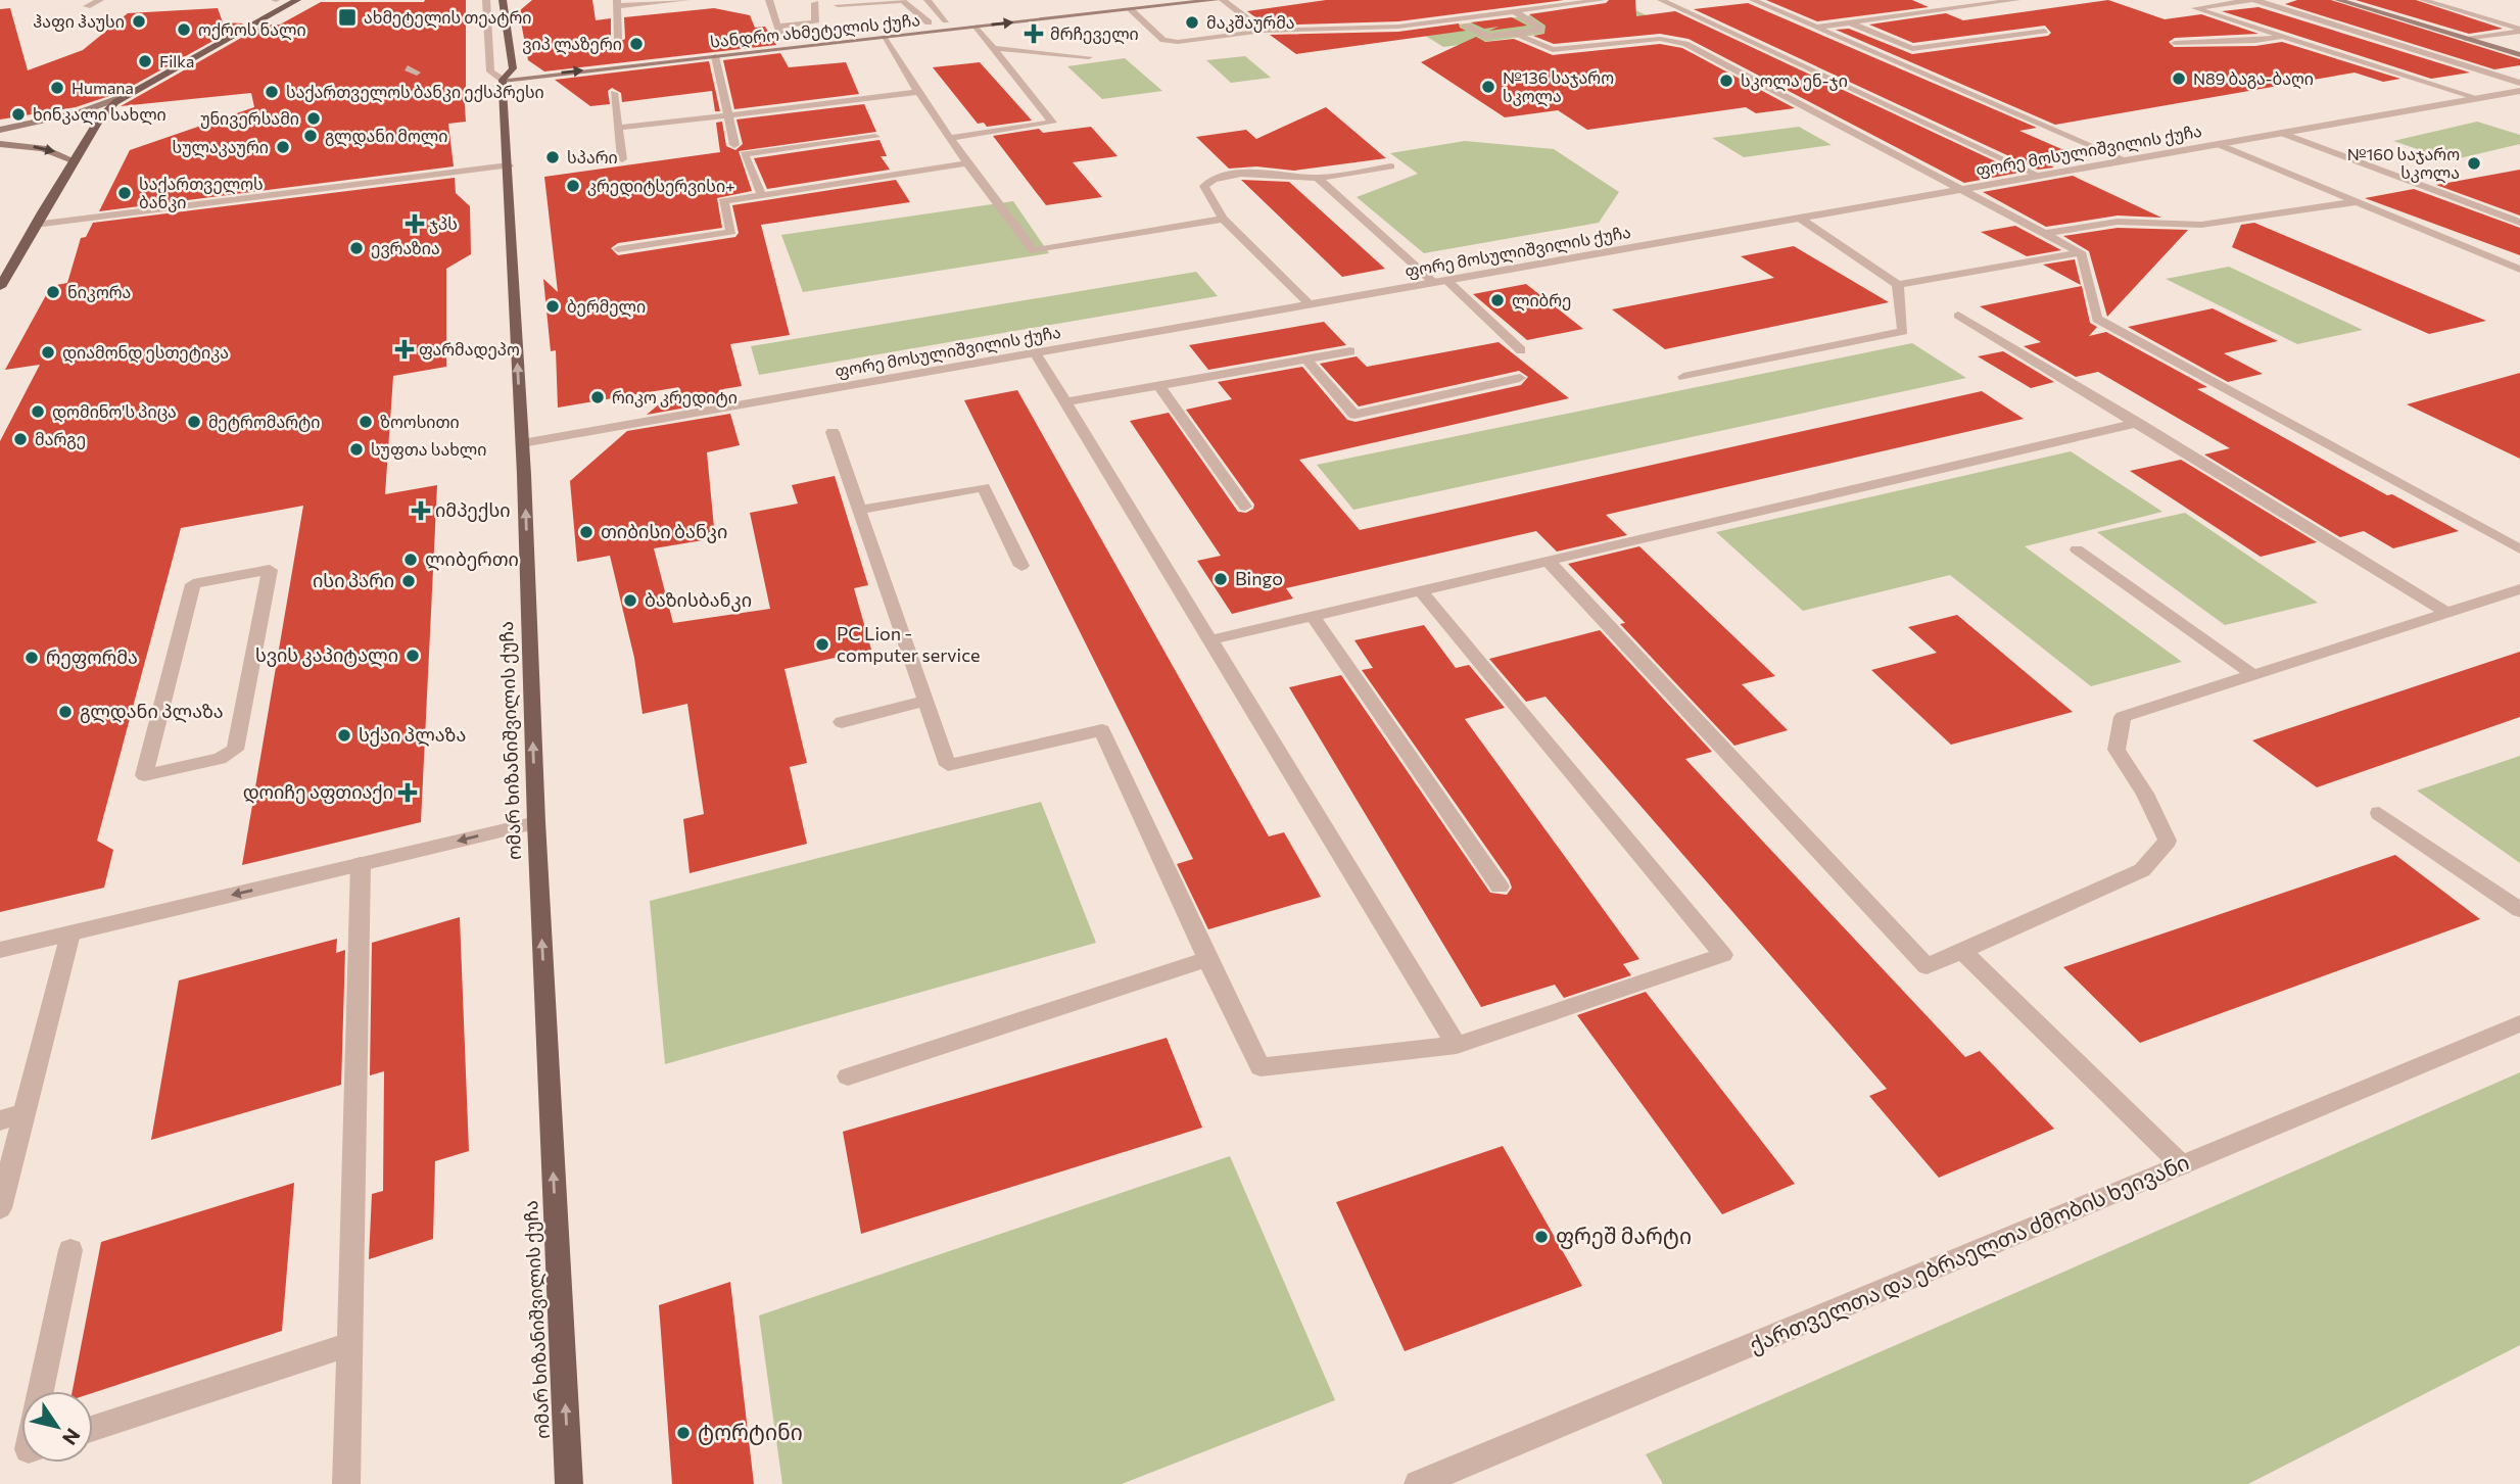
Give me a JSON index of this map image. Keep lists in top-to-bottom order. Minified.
{"streets":{"main road":["სანდრო ახმეტელის ქუჩა","ომარ ხიზანიშვილის ქუჩა"],"street":["ფორე მოსულიშვილის ქუჩა","ქართველთა და ებრაელთა ძმობის ხეივანი"]},"crossings":[["სანდრო ახმეტელის ქუჩა","ომარ ხიზანიშვილის ქუჩა"],["ფორე მოსულიშვილის ქუჩა","ომარ ხიზანიშვილის ქუჩა"]],"one_way":["ომარ ხიზანიშვილის ქუჩა"],"places":{"transit":["ახმეტელის თეატრი"],"other":["ჰაფი ჰაუსი","მაკშაურმა","ოქროს ნალი","ვიპ ლაზერი","Filka","N89 ბაგა-ბაღი","სკოლა ენ-ჯი","№136 საჯარო სკოლა","Humana","საქართველოს ბანკი ექსპრესი","ხინკალი სახლი","უნივერსამი","გლდანი მოლი","სულაკაური","სპარი","№160 საჯარო სკოლა","კრედიტსერვისი+","საქართველოს ბანკი","ევრაზია","ნიკორა","ლიბრე","ბერმელი","დიამონდ ესთეტიკა","რიკო კრედიტი","დომინო'ს პიცა","მეტრომარტი","ზოოსითი","მარგე","სუფთა სახლი","თიბისი ბანკი","ლიბერთი","Bingo","ისი პარი","ბაზისბანკი","PC Lion - computer service","სვის კაპიტალი","რეფორმა","გლდანი პლაზა","სქაი პლაზა","ფრეშ მარტი","ტორტინი"],"health":["მრჩეველი","ჯპს","ფარმადეპო","იმპექსი","დოიჩე აფთიაქი"]},"north":"bottom right"}
